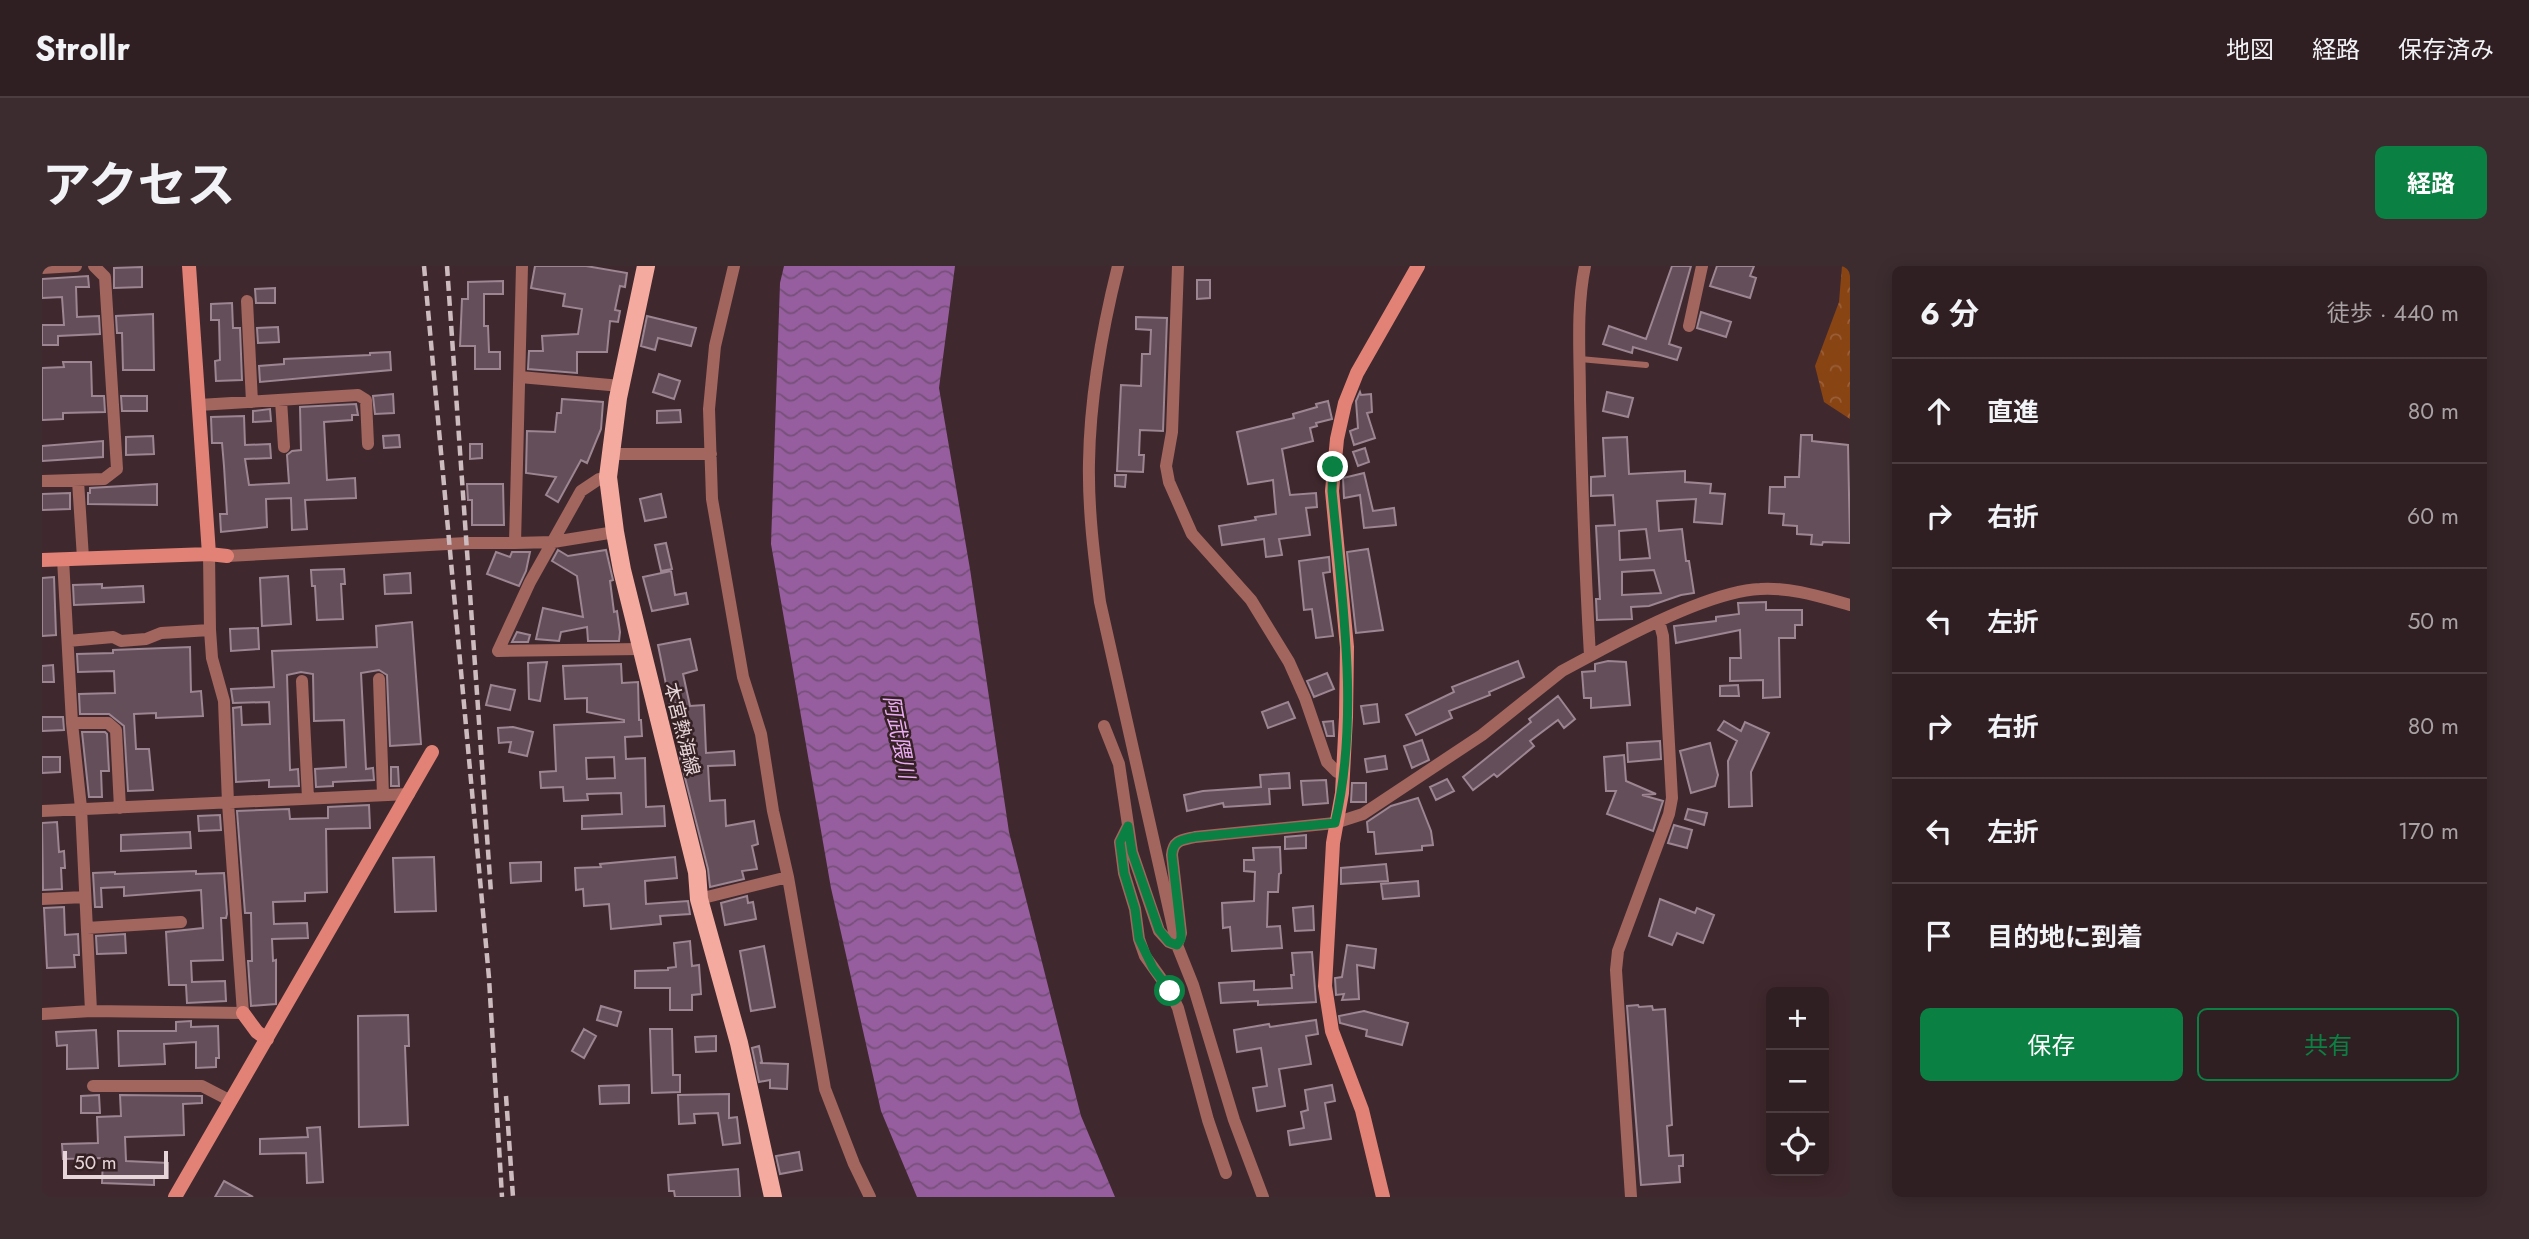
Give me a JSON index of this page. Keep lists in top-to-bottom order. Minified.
{"streets":{"main road":["本宮熱海線"]},"water":["阿武隈川"],"scale_bar":"50 m","page":{"header":"Strollr","nav":["地図","経路","保存済み"],"title":"アクセス","buttons":["経路",["保存","共有"]],"heading":["6 分","徒歩 · 440 m"],"list":[["直進","80 m"],["右折","60 m"],["左折","50 m"],["右折","80 m"],["左折","170 m"],"目的地に到着"],"map_buttons":["+","−"],"scale":"50 m"}}
